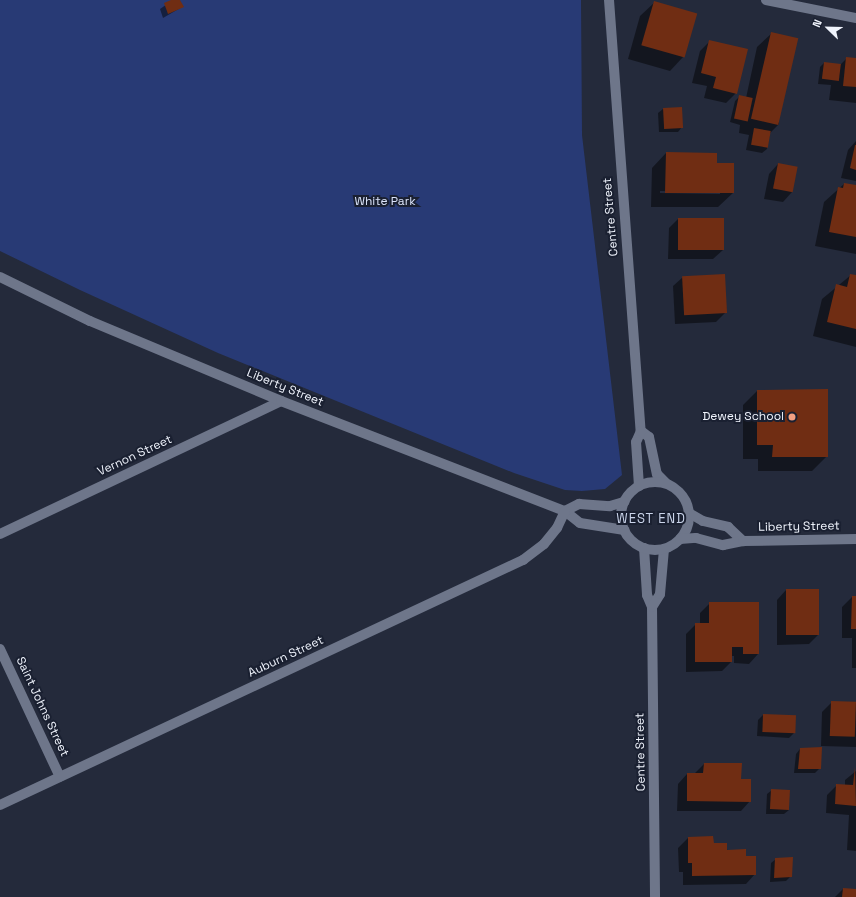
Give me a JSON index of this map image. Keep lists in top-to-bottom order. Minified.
{"streets":{"street":["Centre Street","Liberty Street","Vernon Street","Auburn Street","Saint Johns Street"]},"crossings":[["Centre Street","Liberty Street"],["Liberty Street","Vernon Street"],["Liberty Street","Auburn Street"],["Auburn Street","Saint Johns Street"]],"districts":["WEST END"],"parks":["White Park"],"places":["Dewey School"],"north":"top left"}
